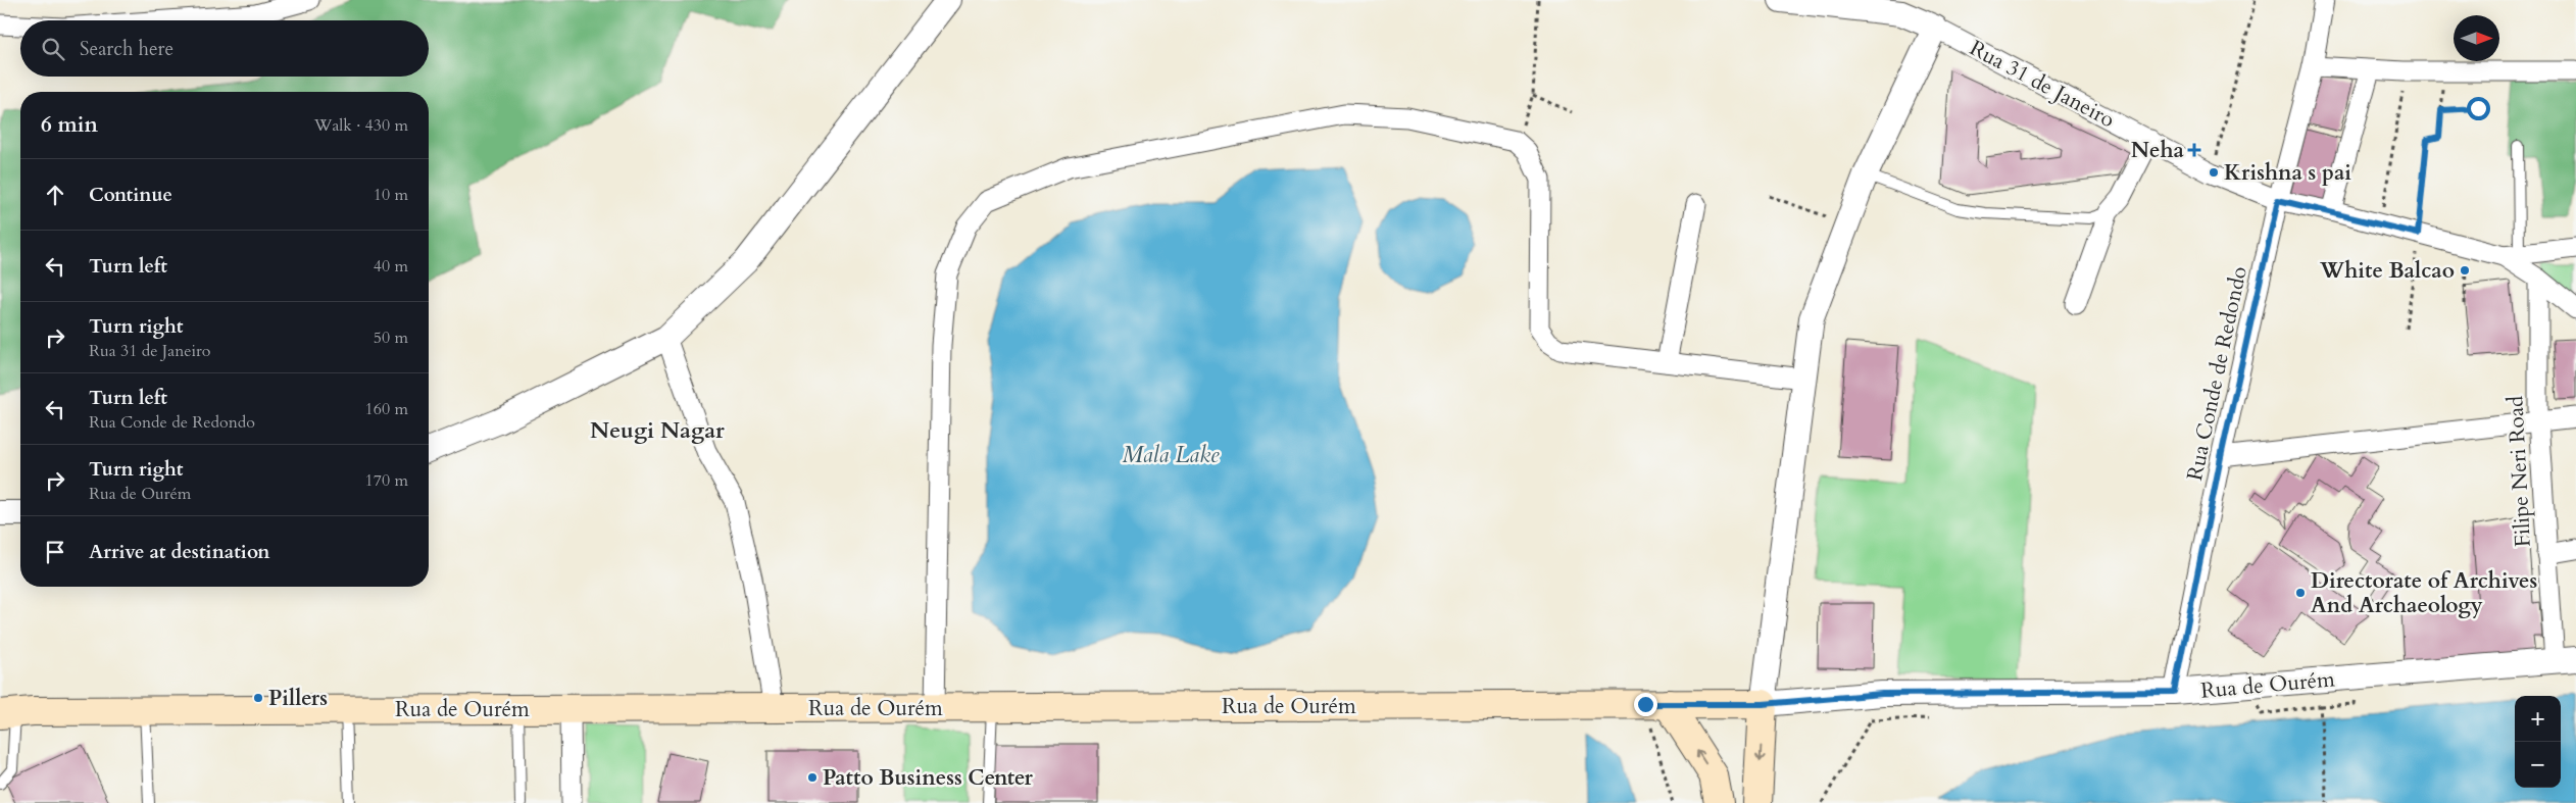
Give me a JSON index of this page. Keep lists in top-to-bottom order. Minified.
{"streets":{"main road":["Rua de Ourém"],"street":["Rua 31 de Janeiro","Rua Conde de Redondo","Filipe Neri Road"]},"crossings":[["Rua 31 de Janeiro","Rua Conde de Redondo"],["Rua 31 de Janeiro","Filipe Neri Road"],["Rua Conde de Redondo","Rua de Ourém"],["Filipe Neri Road","Rua de Ourém"]],"districts":["Neugi Nagar"],"water":["Mala Lake"],"places":{"health":["Neha"],"other":["Krishna s pai","White Balcao","Directorate of Archives And Archaeology","Pillers","Patto Business Center"]},"north":"right","page":{"search":"Search here","heading":["6 min","Walk · 430 m"],"list":[["Continue","10 m"],["Turn left","40 m"],["Turn right","Rua 31 de Janeiro","50 m"],["Turn left","Rua Conde de Redondo","160 m"],["Turn right","Rua de Ourém","170 m"],"Arrive at destination"],"map_buttons":["+","−"]}}
